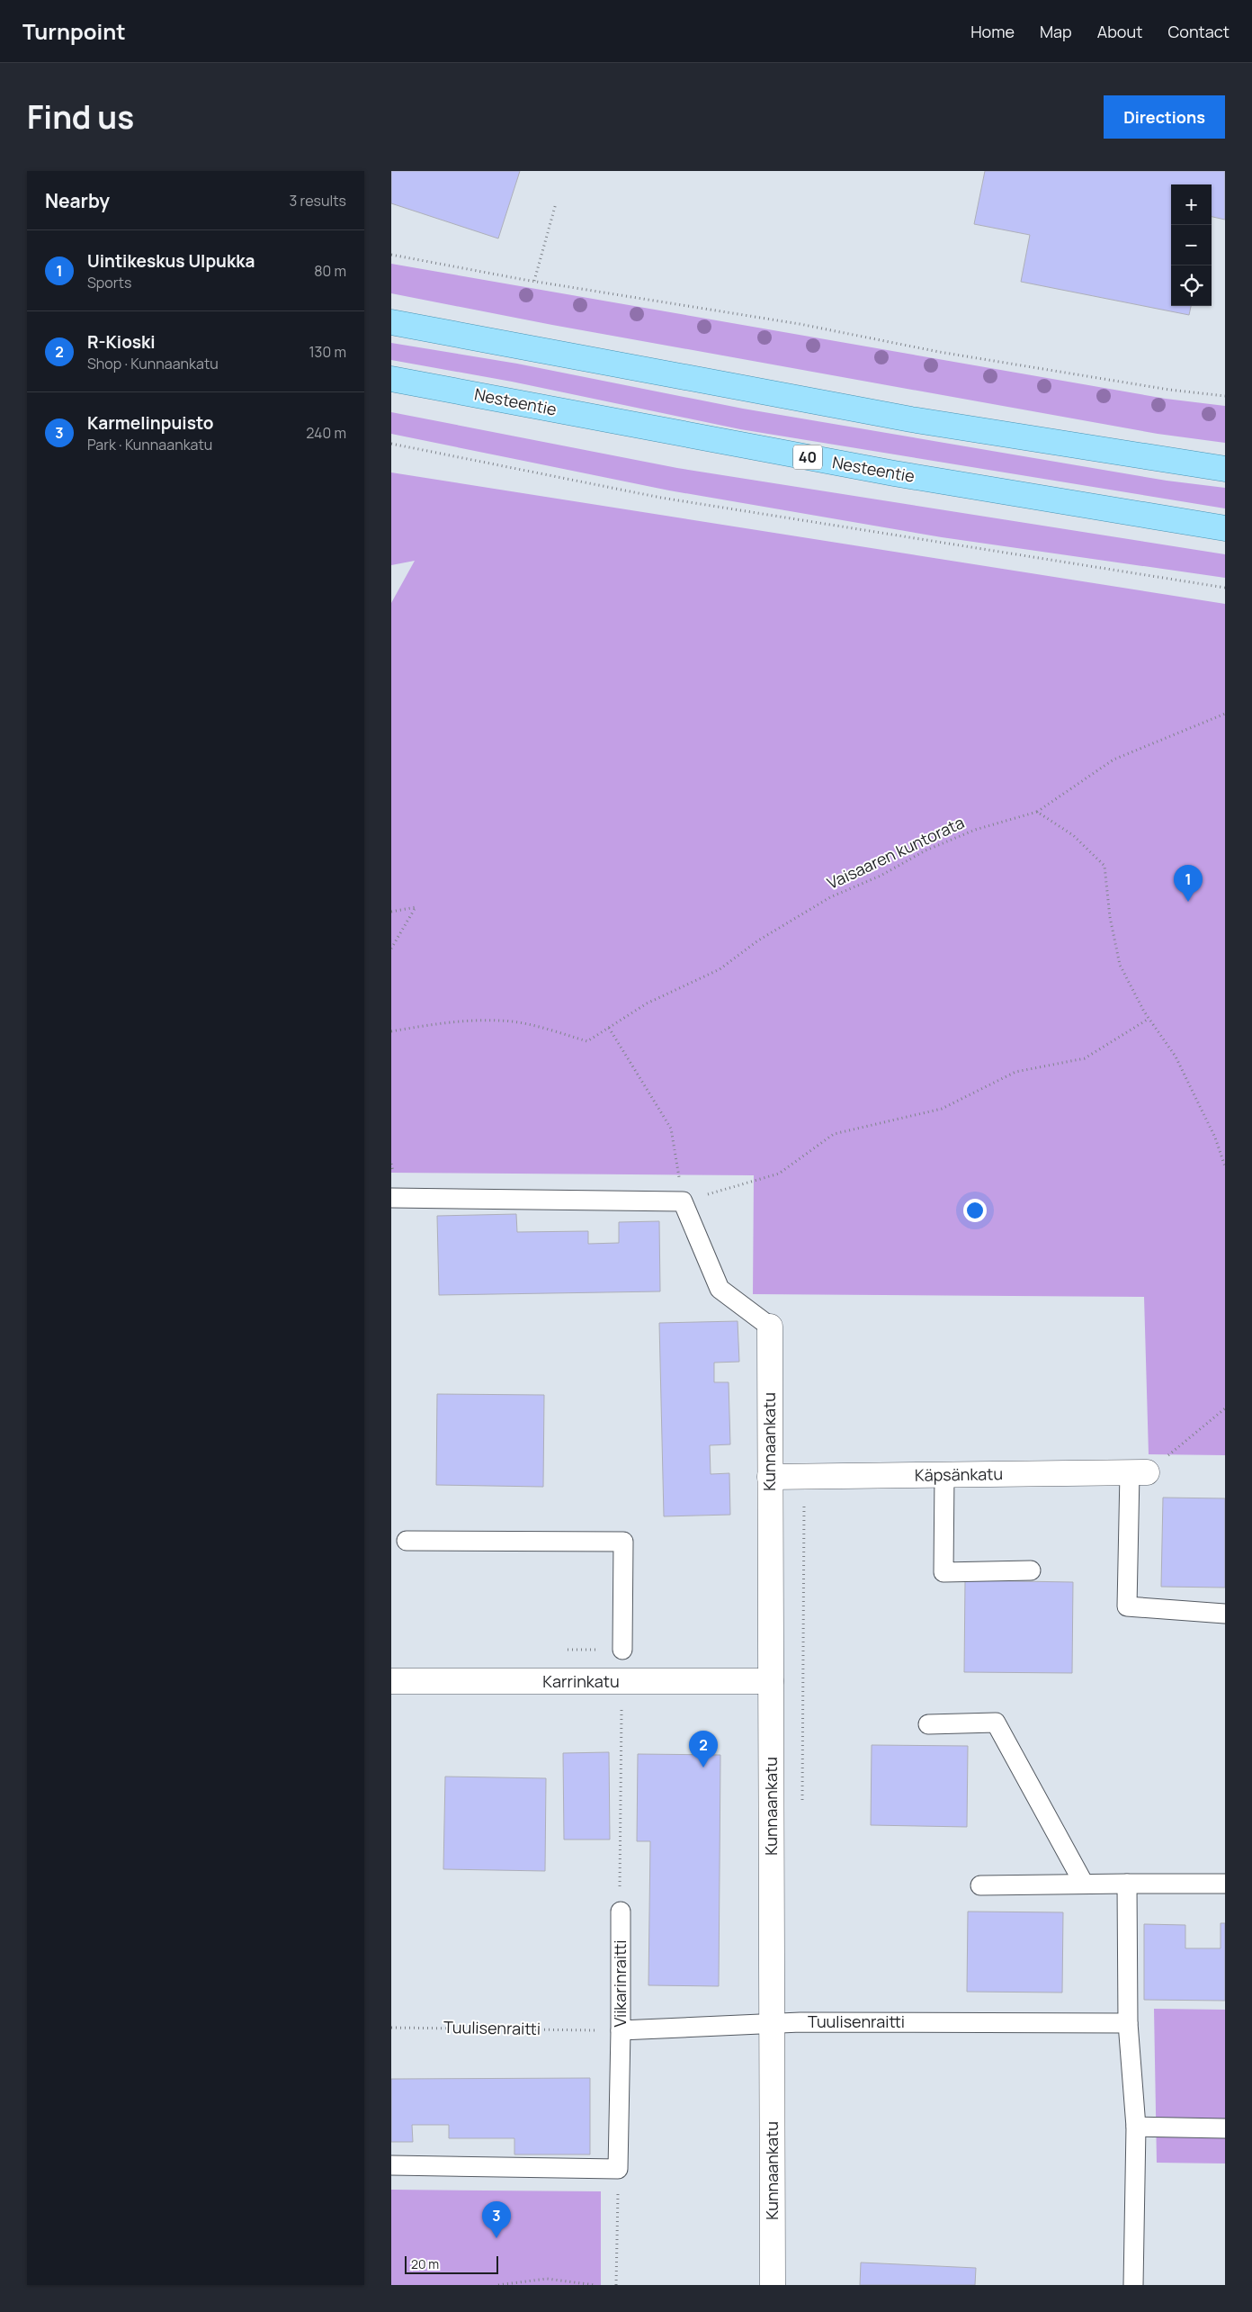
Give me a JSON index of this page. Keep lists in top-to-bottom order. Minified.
{"streets":{"main road":["Nesteentie","40"],"street":["Kunnaankatu","Käpsänkatu","Karrinkatu"],"lane":["Viikarinraitti","Tuulisenraitti"],"path":["Vaisaaren kuntorata"]},"crossings":[["Kunnaankatu","Käpsänkatu"],["Kunnaankatu","Karrinkatu"],["Kunnaankatu","Tuulisenraitti"],["Viikarinraitti","Tuulisenraitti"]],"scale_bar":"20 m","page":{"header":"Turnpoint","nav":["Home","Map","About","Contact"],"title":"Find us","buttons":"Directions","heading":["Nearby","3 results"],"map_buttons":["+","−"],"list":[{"mark":"1","name":"Uintikeskus Ulpukka","note":"Sports","value":"80 m"},{"mark":"2","name":"R-Kioski","note":"Shop · Kunnaankatu","value":"130 m"},{"mark":"3","name":"Karmelinpuisto","note":"Park · Kunnaankatu","value":"240 m"}],"pins":["1","2","3"],"scale":"20 m"}}
